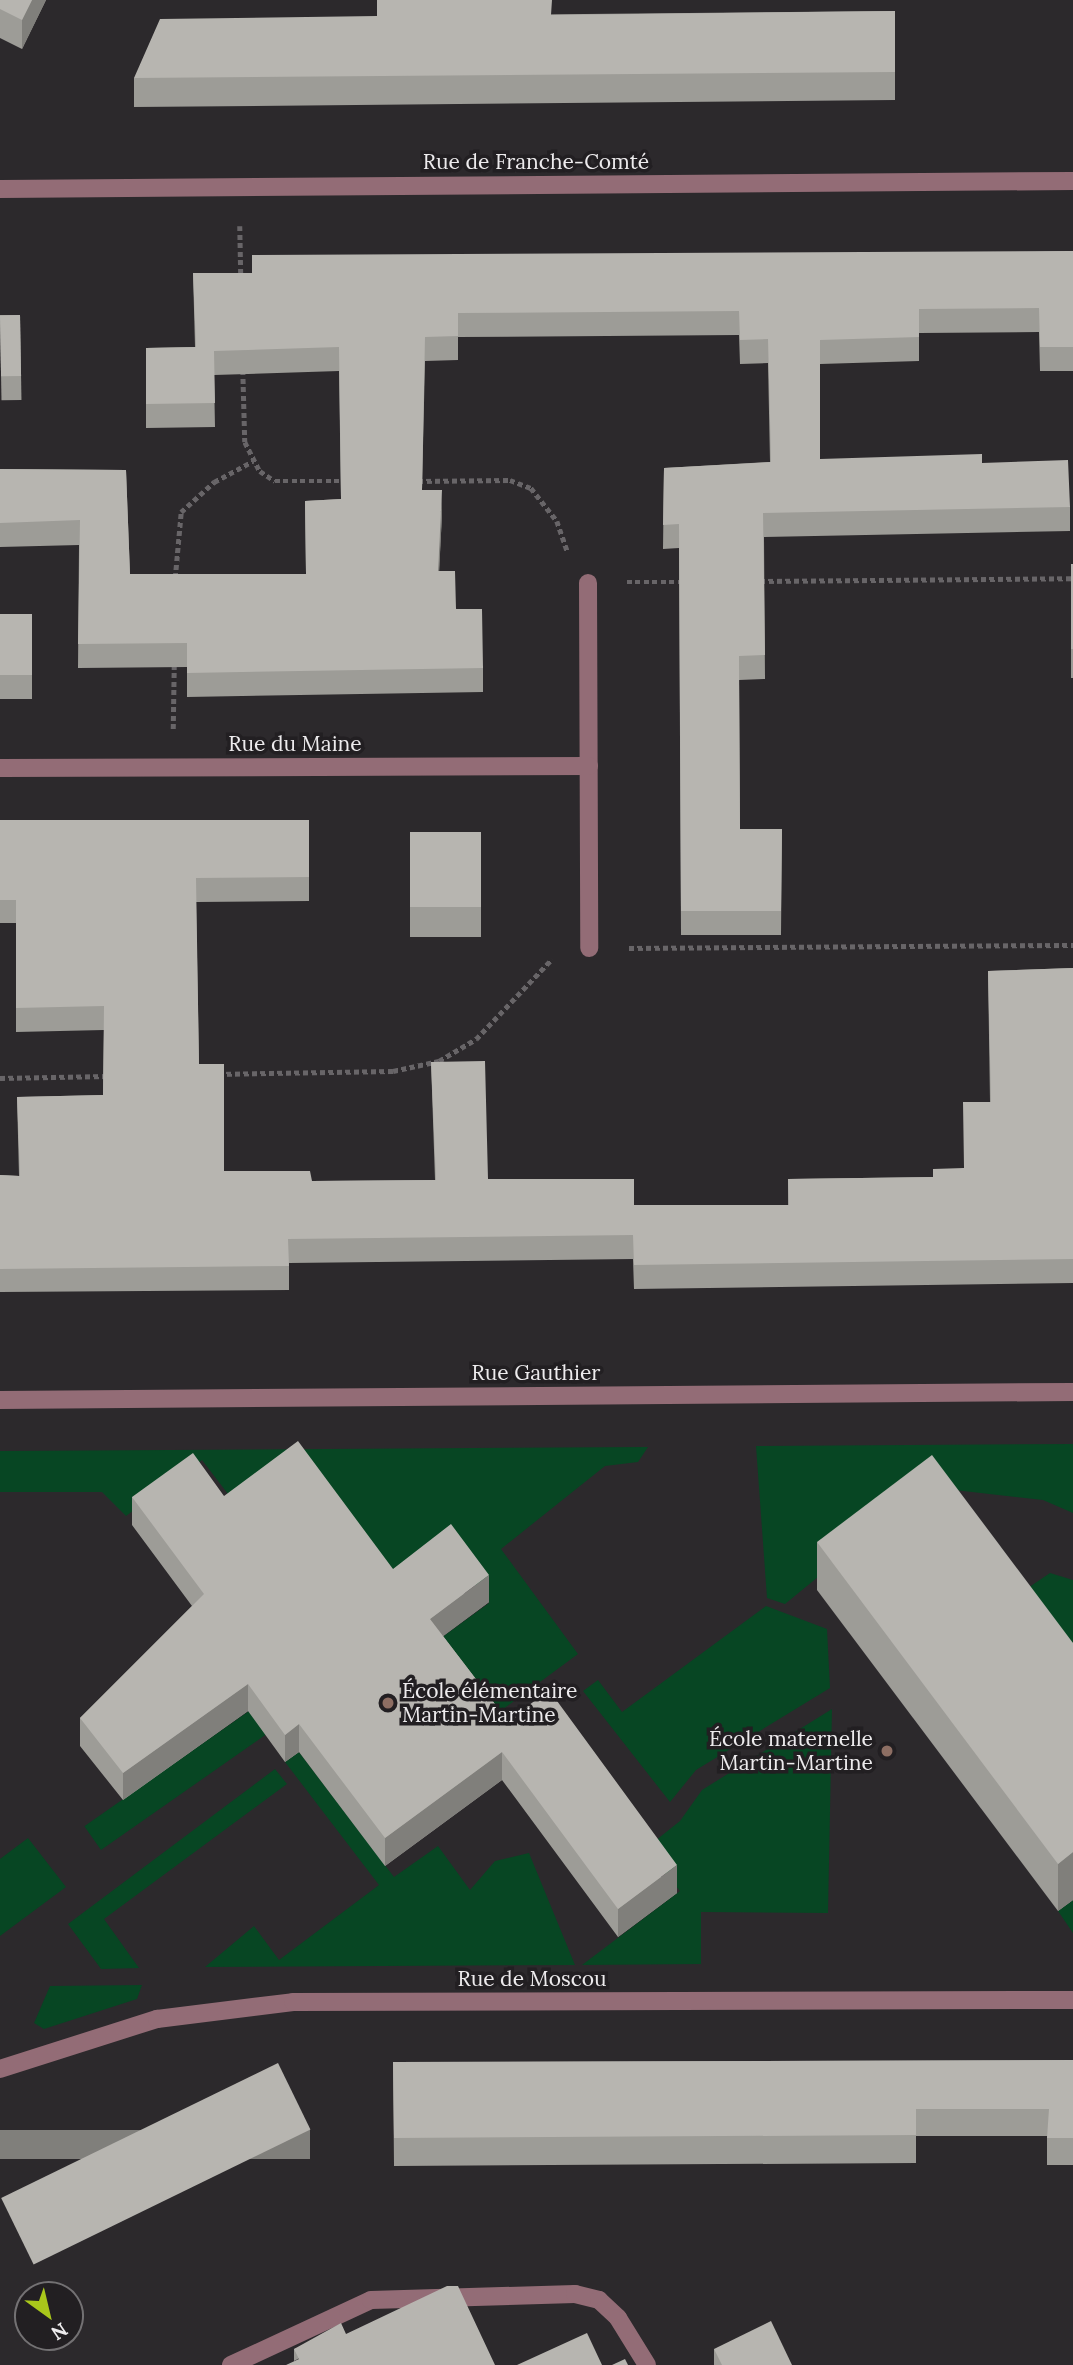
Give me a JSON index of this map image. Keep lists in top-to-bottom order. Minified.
{"streets":{"street":["Rue de Franche-Comté","Rue du Maine","Rue Gauthier","Rue de Moscou"]},"places":["École élémentaire Martin-Martine","École maternelle Martin-Martine"],"north":"bottom right"}
